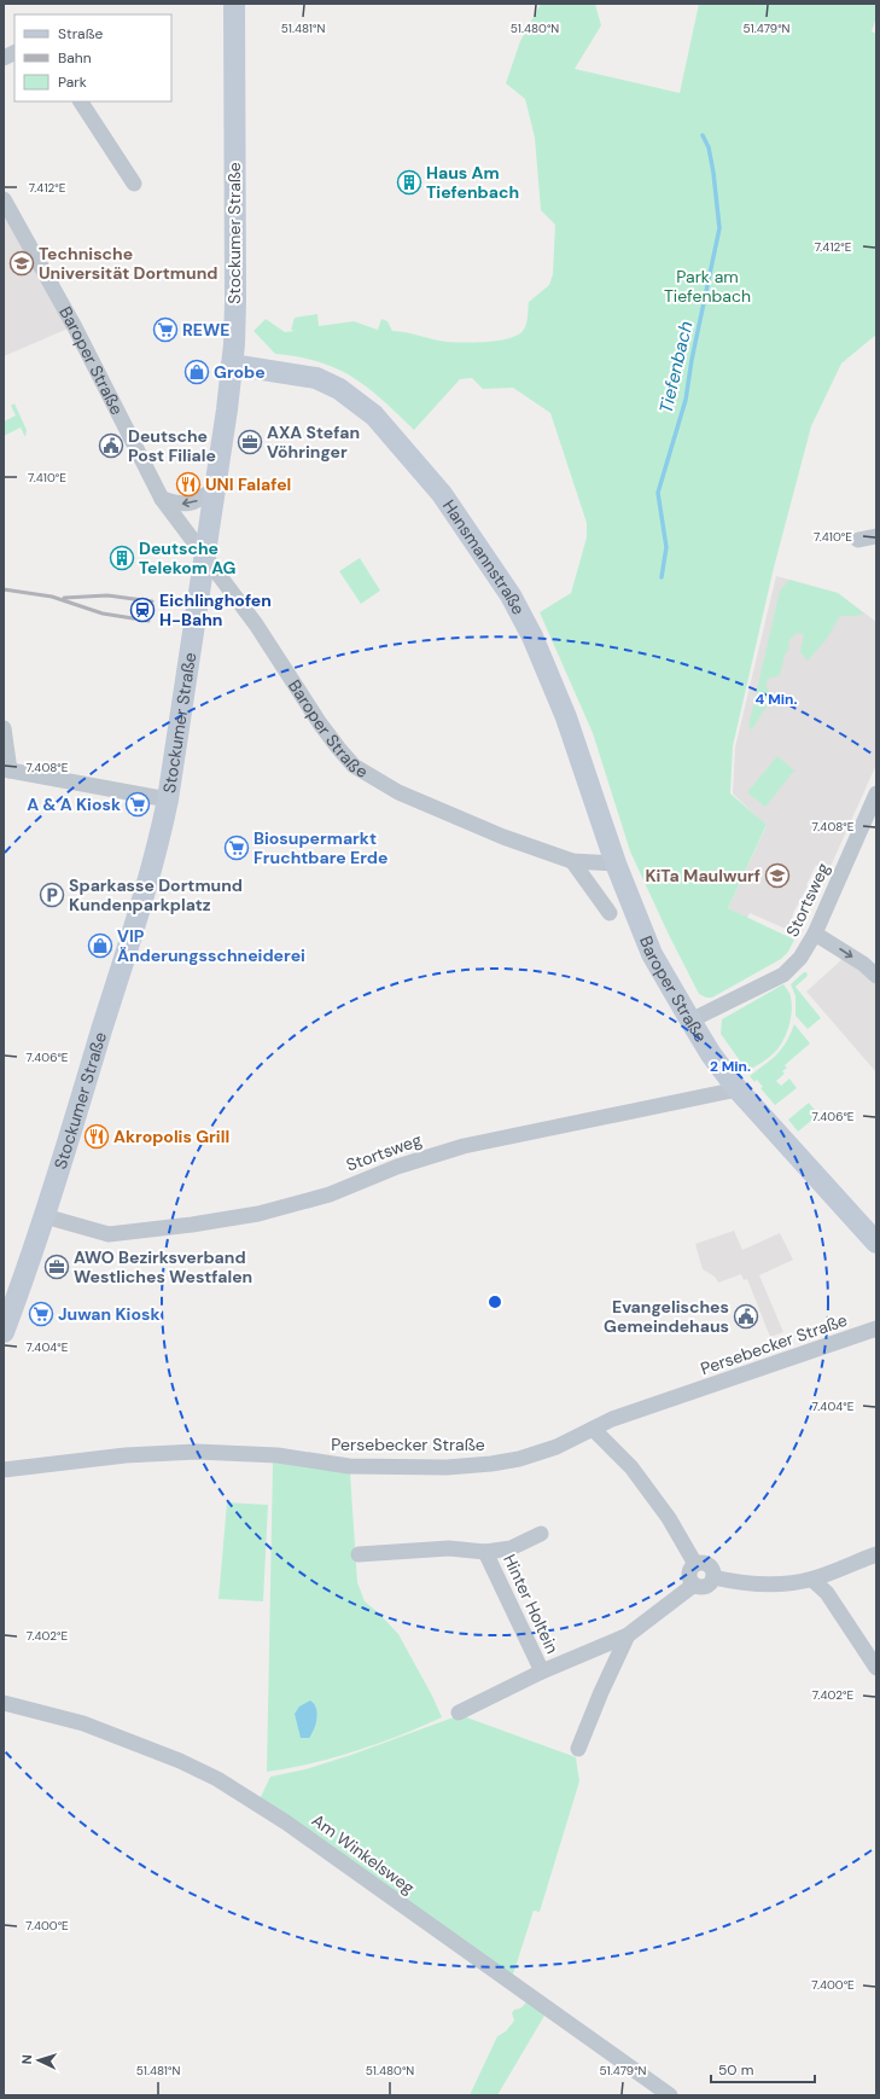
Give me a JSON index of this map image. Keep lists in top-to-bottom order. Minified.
{"streets":{"main road":["Stockumer Straße","Baroper Straße","Hansmannstraße"],"street":["Stortsweg","Persebecker Straße","Hinter Holtein","Am Winkelsweg"]},"crossings":[["Stockumer Straße","Baroper Straße"],["Stockumer Straße","Hansmannstraße"],["Stockumer Straße","Stortsweg"],["Baroper Straße","Hansmannstraße"],["Baroper Straße","Stortsweg"]],"water":["Tiefenbach"],"parks":["Park am Tiefenbach"],"places":{"building":["Haus Am Tiefenbach","Deutsche Telekom AG"],"school or university":["Technische Universität Dortmund","KiTa Maulwurf"],"supermarket":["REWE","A & A Kiosk","Biosupermarkt Fruchtbare Erde","Juwan Kiosk"],"shop":["Grobe","VIP Änderungsschneiderei"],"office":["AXA Stefan Vöhringer","AWO Bezirksverband Westliches Westfalen"],"public building":["Deutsche Post Filiale","Evangelisches Gemeindehaus"],"restaurant":["UNI Falafel","Akropolis Grill"],"station":["Eichlinghofen H-Bahn"],"parking":["Sparkasse Dortmund Kundenparkplatz"]},"legend":["Straße","Bahn","Park"],"scale_bar":"50 m","north":"left","coordinates":["51.481°N","51.480°N","51.479°N","7.412°E","7.410°E","7.408°E","7.406°E","7.404°E","7.402°E","7.400°E"],"rings":["4 Min.","2 Min."]}
